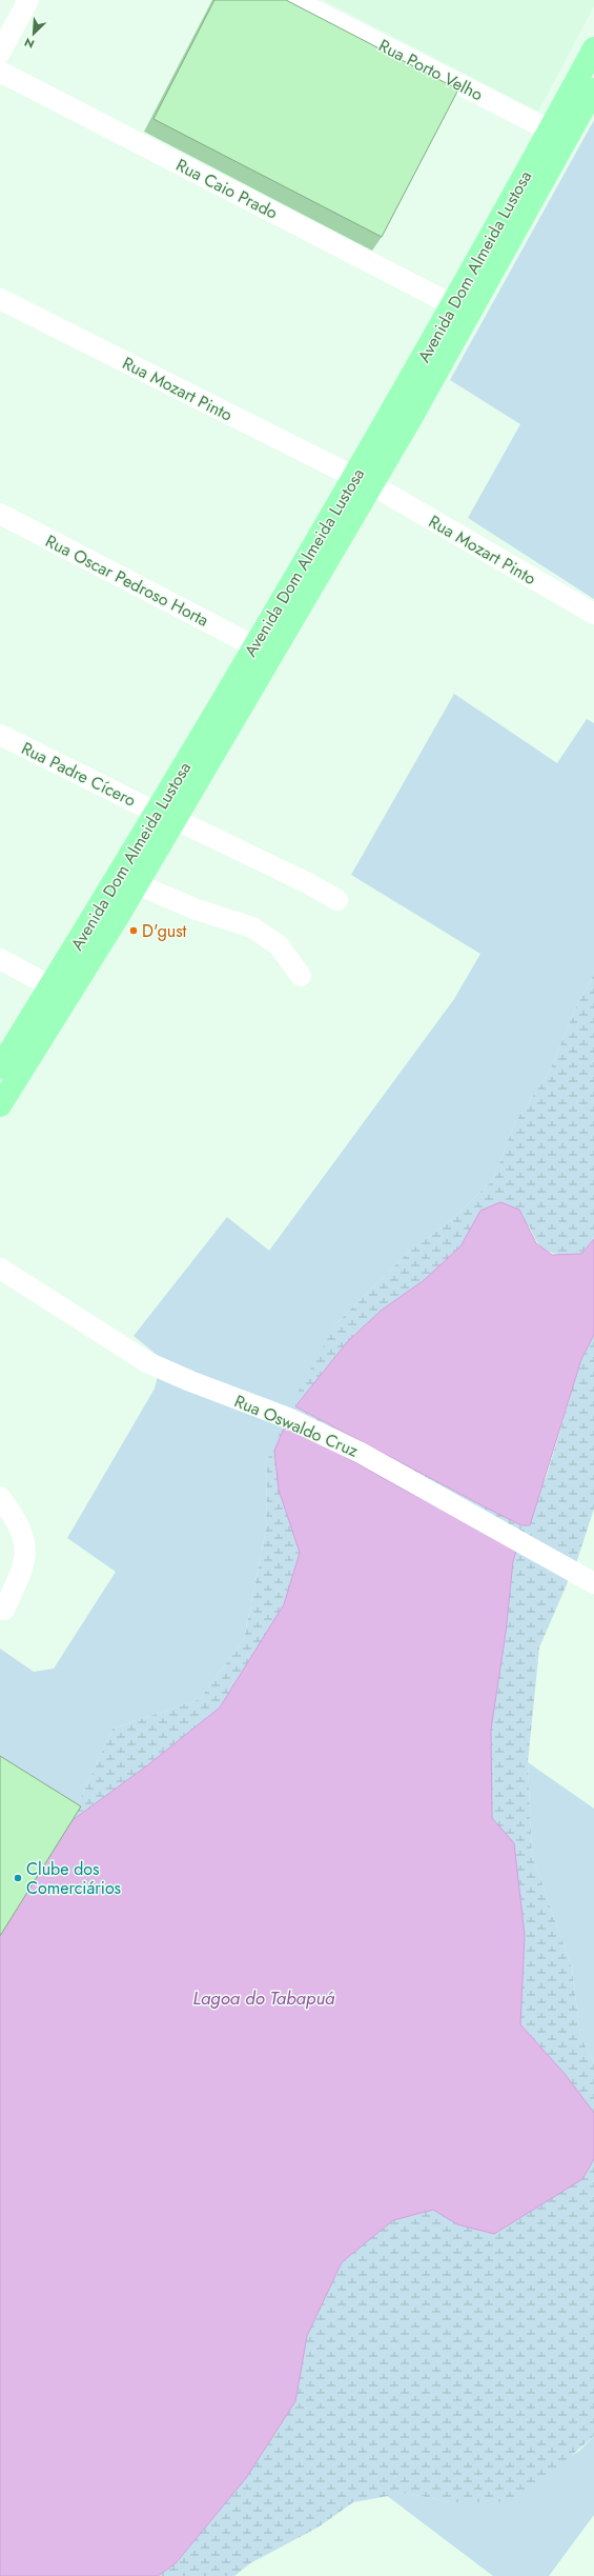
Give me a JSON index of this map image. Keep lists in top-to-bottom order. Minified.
{"streets":{"main road":["Avenida Dom Almeida Lustosa"],"street":["Rua Porto Velho","Rua Caio Prado","Rua Mozart Pinto","Rua Oscar Pedroso Horta","Rua Padre Cícero","Rua Oswaldo Cruz"]},"crossings":[["Rua Porto Velho","Avenida Dom Almeida Lustosa"],["Rua Caio Prado","Avenida Dom Almeida Lustosa"],["Avenida Dom Almeida Lustosa","Rua Mozart Pinto"],["Avenida Dom Almeida Lustosa","Rua Oscar Pedroso Horta"],["Avenida Dom Almeida Lustosa","Rua Padre Cícero"]],"water":["Lagoa do Tabapuá"],"places":["D'gust","Clube dos Comerciários"],"north":"bottom left"}
